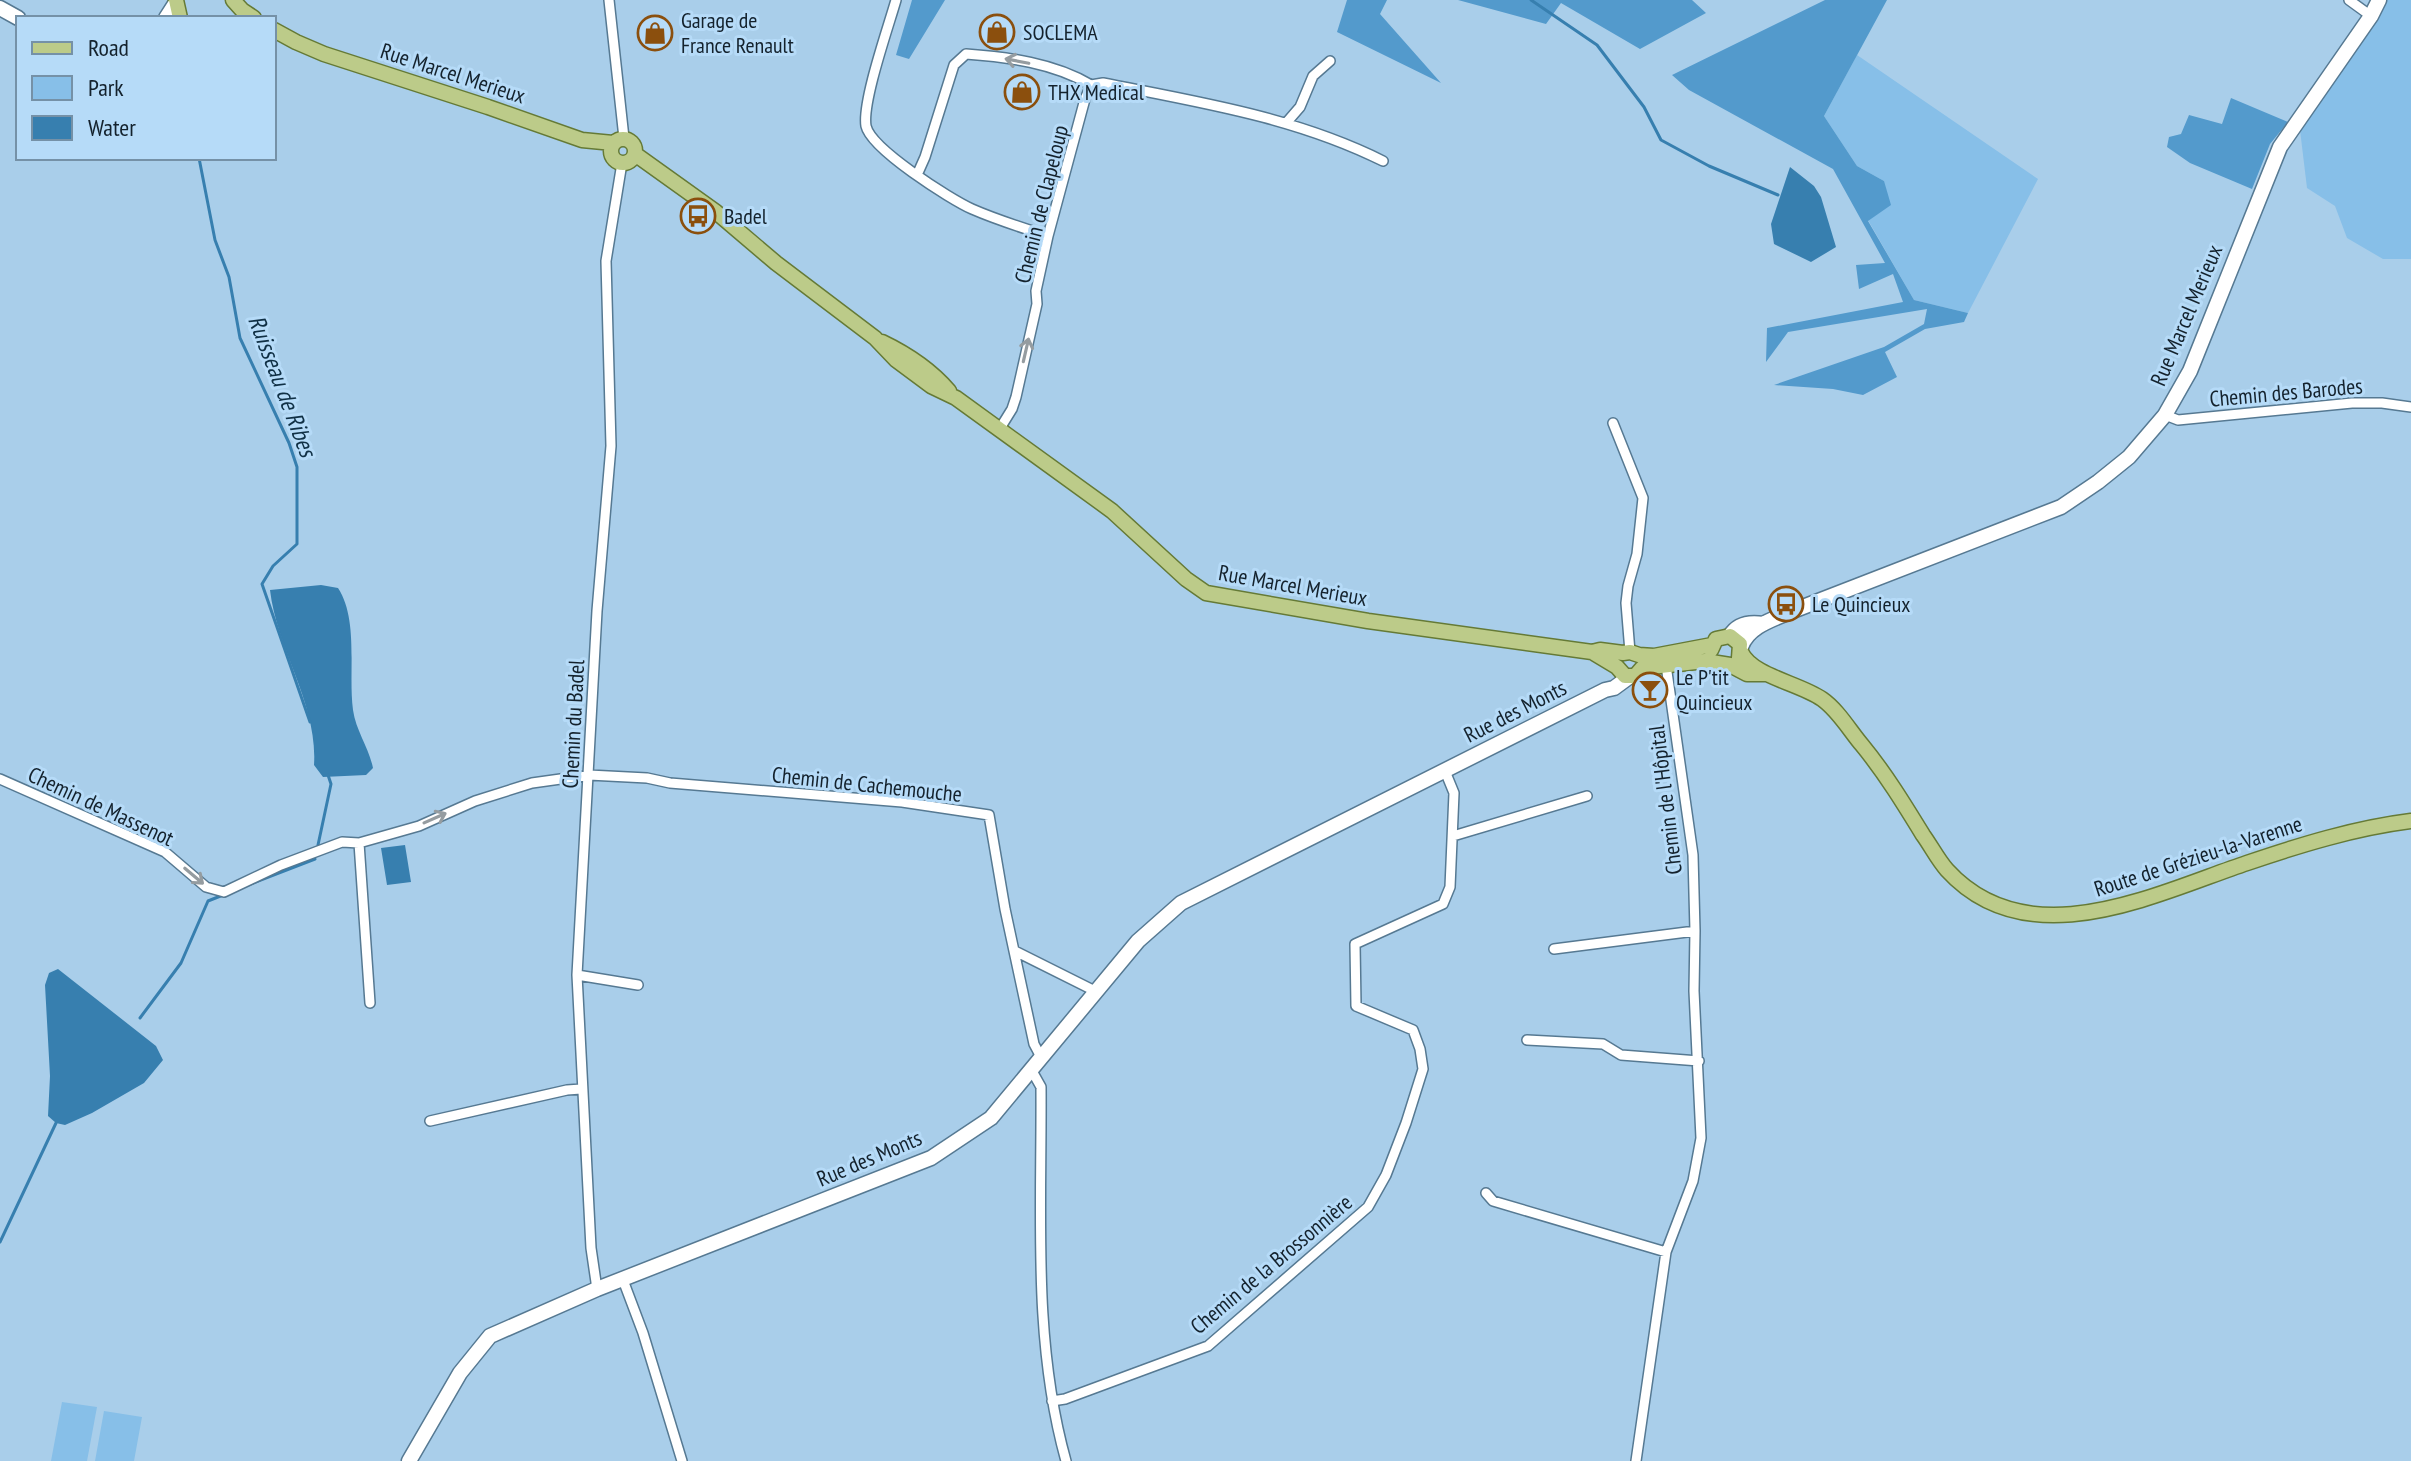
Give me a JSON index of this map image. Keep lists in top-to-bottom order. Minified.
{"streets":{"main road":["Rue Marcel Merieux","Route de Grézieu-la-Varenne"],"street":["Chemin de Clapeloup","Chemin des Barodes","Rue des Monts","Chemin du Badel","Chemin de Cachemouche","Chemin de l'Hôpital","Chemin de Massenot","Chemin de la Brossonnière"]},"crossings":[["Rue Marcel Merieux","Chemin de Clapeloup"],["Rue Marcel Merieux","Chemin des Barodes"],["Rue Marcel Merieux","Rue des Monts"],["Rue Marcel Merieux","Chemin du Badel"],["Rue Marcel Merieux","Chemin de l'Hôpital"],["Rue Marcel Merieux","Route de Grézieu-la-Varenne"],["Rue des Monts","Chemin du Badel"],["Rue des Monts","Chemin de Cachemouche"],["Chemin du Badel","Chemin de Cachemouche"],["Chemin du Badel","Chemin de Massenot"],["Chemin de Cachemouche","Chemin de Massenot"]],"one_way":["Chemin de Clapeloup","Chemin de Massenot"],"water":["Ruisseau de Ribes"],"places":{"shop":["SOCLEMA","Garage de France Renault","THX Medical"],"bus stop":["Badel","Le Quincieux"],"bar":["Le P'tit Quincieux"]},"legend":["Road","Park","Water"]}
